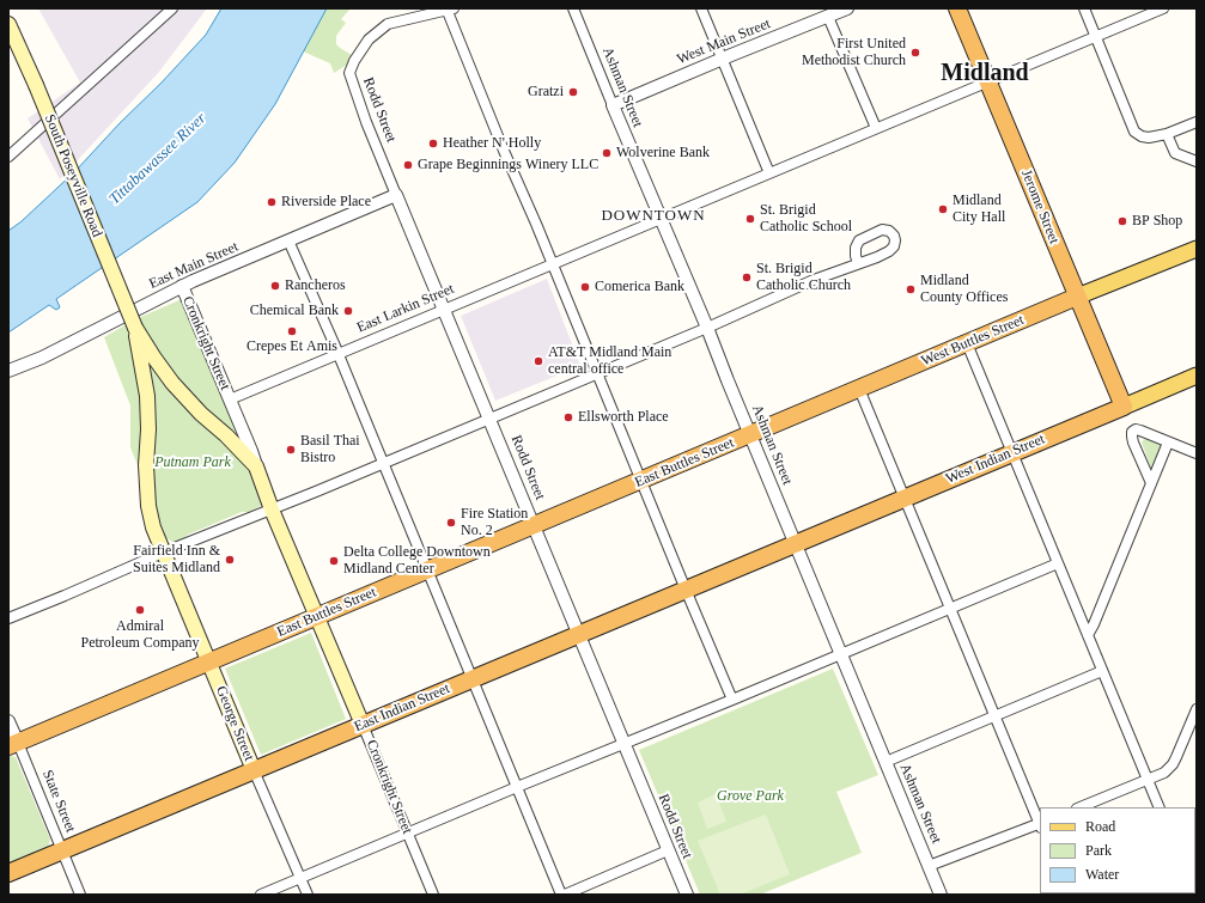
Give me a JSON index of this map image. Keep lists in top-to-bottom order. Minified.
{"streets":{"highway":["Jerome Street","West Buttles Street","West Indian Street","East Buttles Street","East Indian Street"],"main road":["South Poseyville Road","Cronkright Street","George Street"],"street":["West Main Street","Ashman Street","Rodd Street","East Main Street","East Larkin Street","State Street"]},"crossings":[["West Main Street","Ashman Street"],["Ashman Street","East Larkin Street"],["Ashman Street","West Buttles Street"],["Ashman Street","West Indian Street"],["Ashman Street","East Buttles Street"],["Ashman Street","East Indian Street"],["Rodd Street","East Main Street"],["Rodd Street","East Larkin Street"],["Rodd Street","East Buttles Street"],["Rodd Street","East Indian Street"],["South Poseyville Road","George Street"],["Jerome Street","East Larkin Street"],["Jerome Street","West Buttles Street"],["Jerome Street","West Indian Street"],["East Main Street","Cronkright Street"],["East Larkin Street","Cronkright Street"],["West Buttles Street","East Buttles Street"],["Cronkright Street","East Buttles Street"],["Cronkright Street","East Indian Street"],["West Indian Street","East Indian Street"],["East Buttles Street","George Street"],["East Buttles Street","State Street"],["East Indian Street","George Street"],["East Indian Street","State Street"]],"districts":["Midland","DOWNTOWN"],"water":["Tittabawassee River"],"parks":["Putnam Park","Grove Park"],"places":["First United Methodist Church","Gratzi","Heather N' Holly","Wolverine Bank","Grape Beginnings Winery LLC","Riverside Place","Midland City Hall","St. Brigid Catholic School","BP Shop","St. Brigid Catholic Church","Rancheros","Comerica Bank","Midland County Offices","Chemical Bank","Crepes Et Amis","AT&T Midland Main central office","Ellsworth Place","Basil Thai Bistro","Fire Station No. 2","Fairfield Inn & Suites Midland","Delta College Downtown Midland Center","Admiral Petroleum Company"],"legend":["Road","Park","Water"]}
